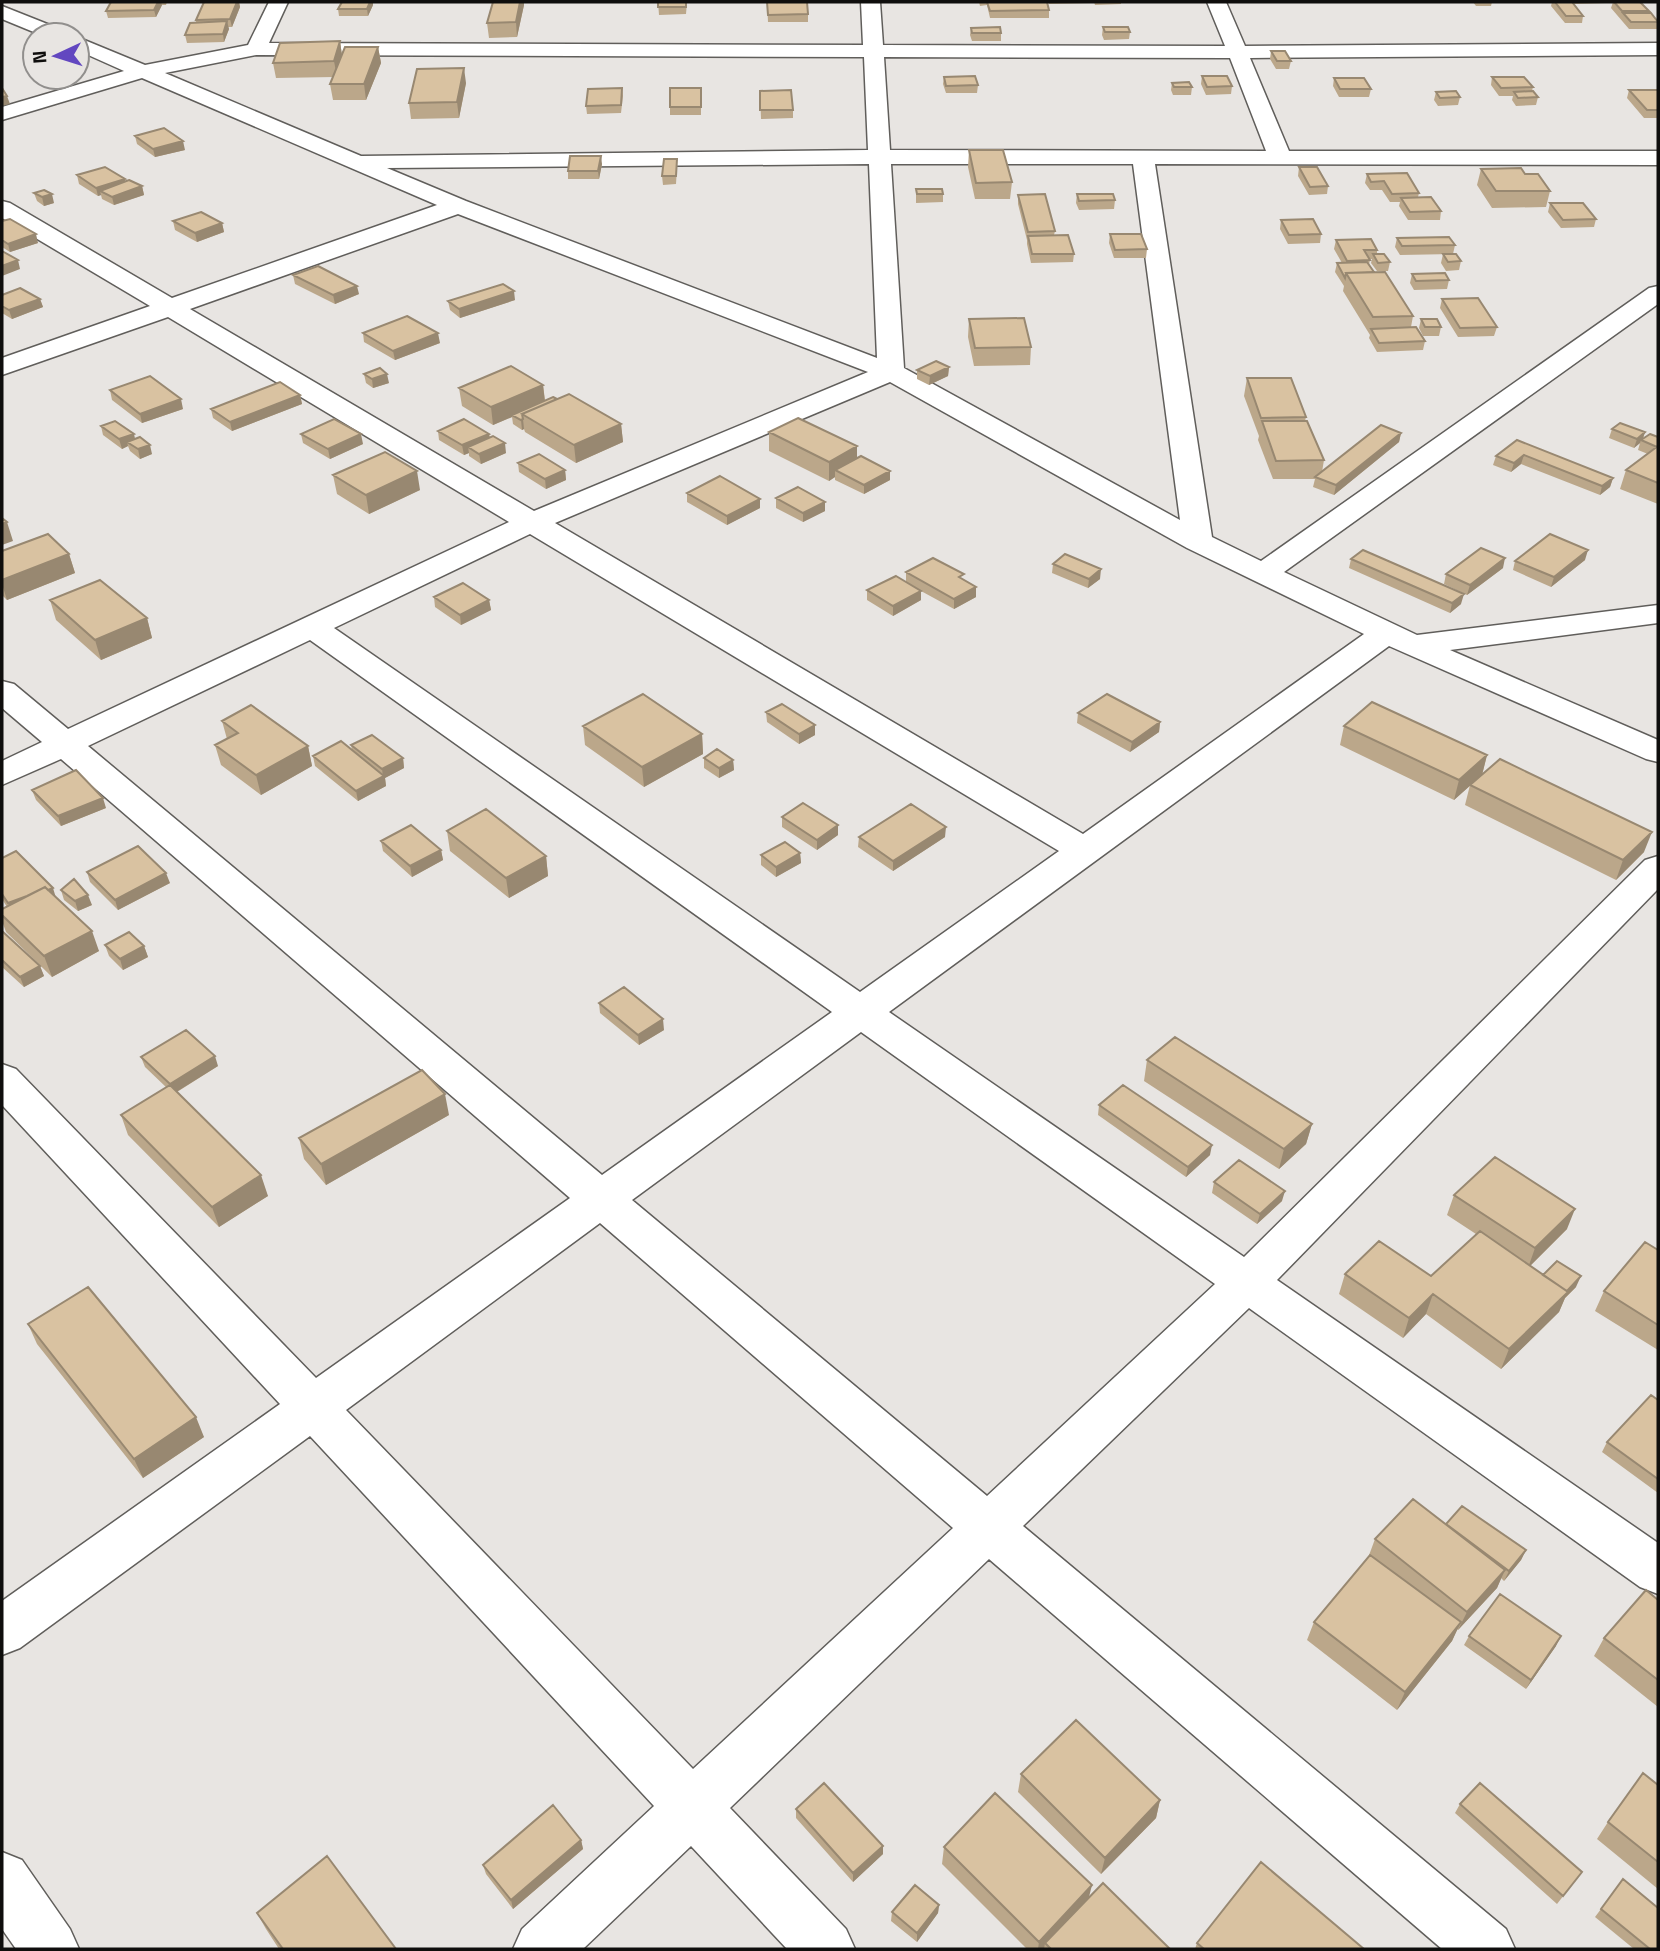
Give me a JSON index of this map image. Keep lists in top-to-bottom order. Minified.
{"north":"left"}
